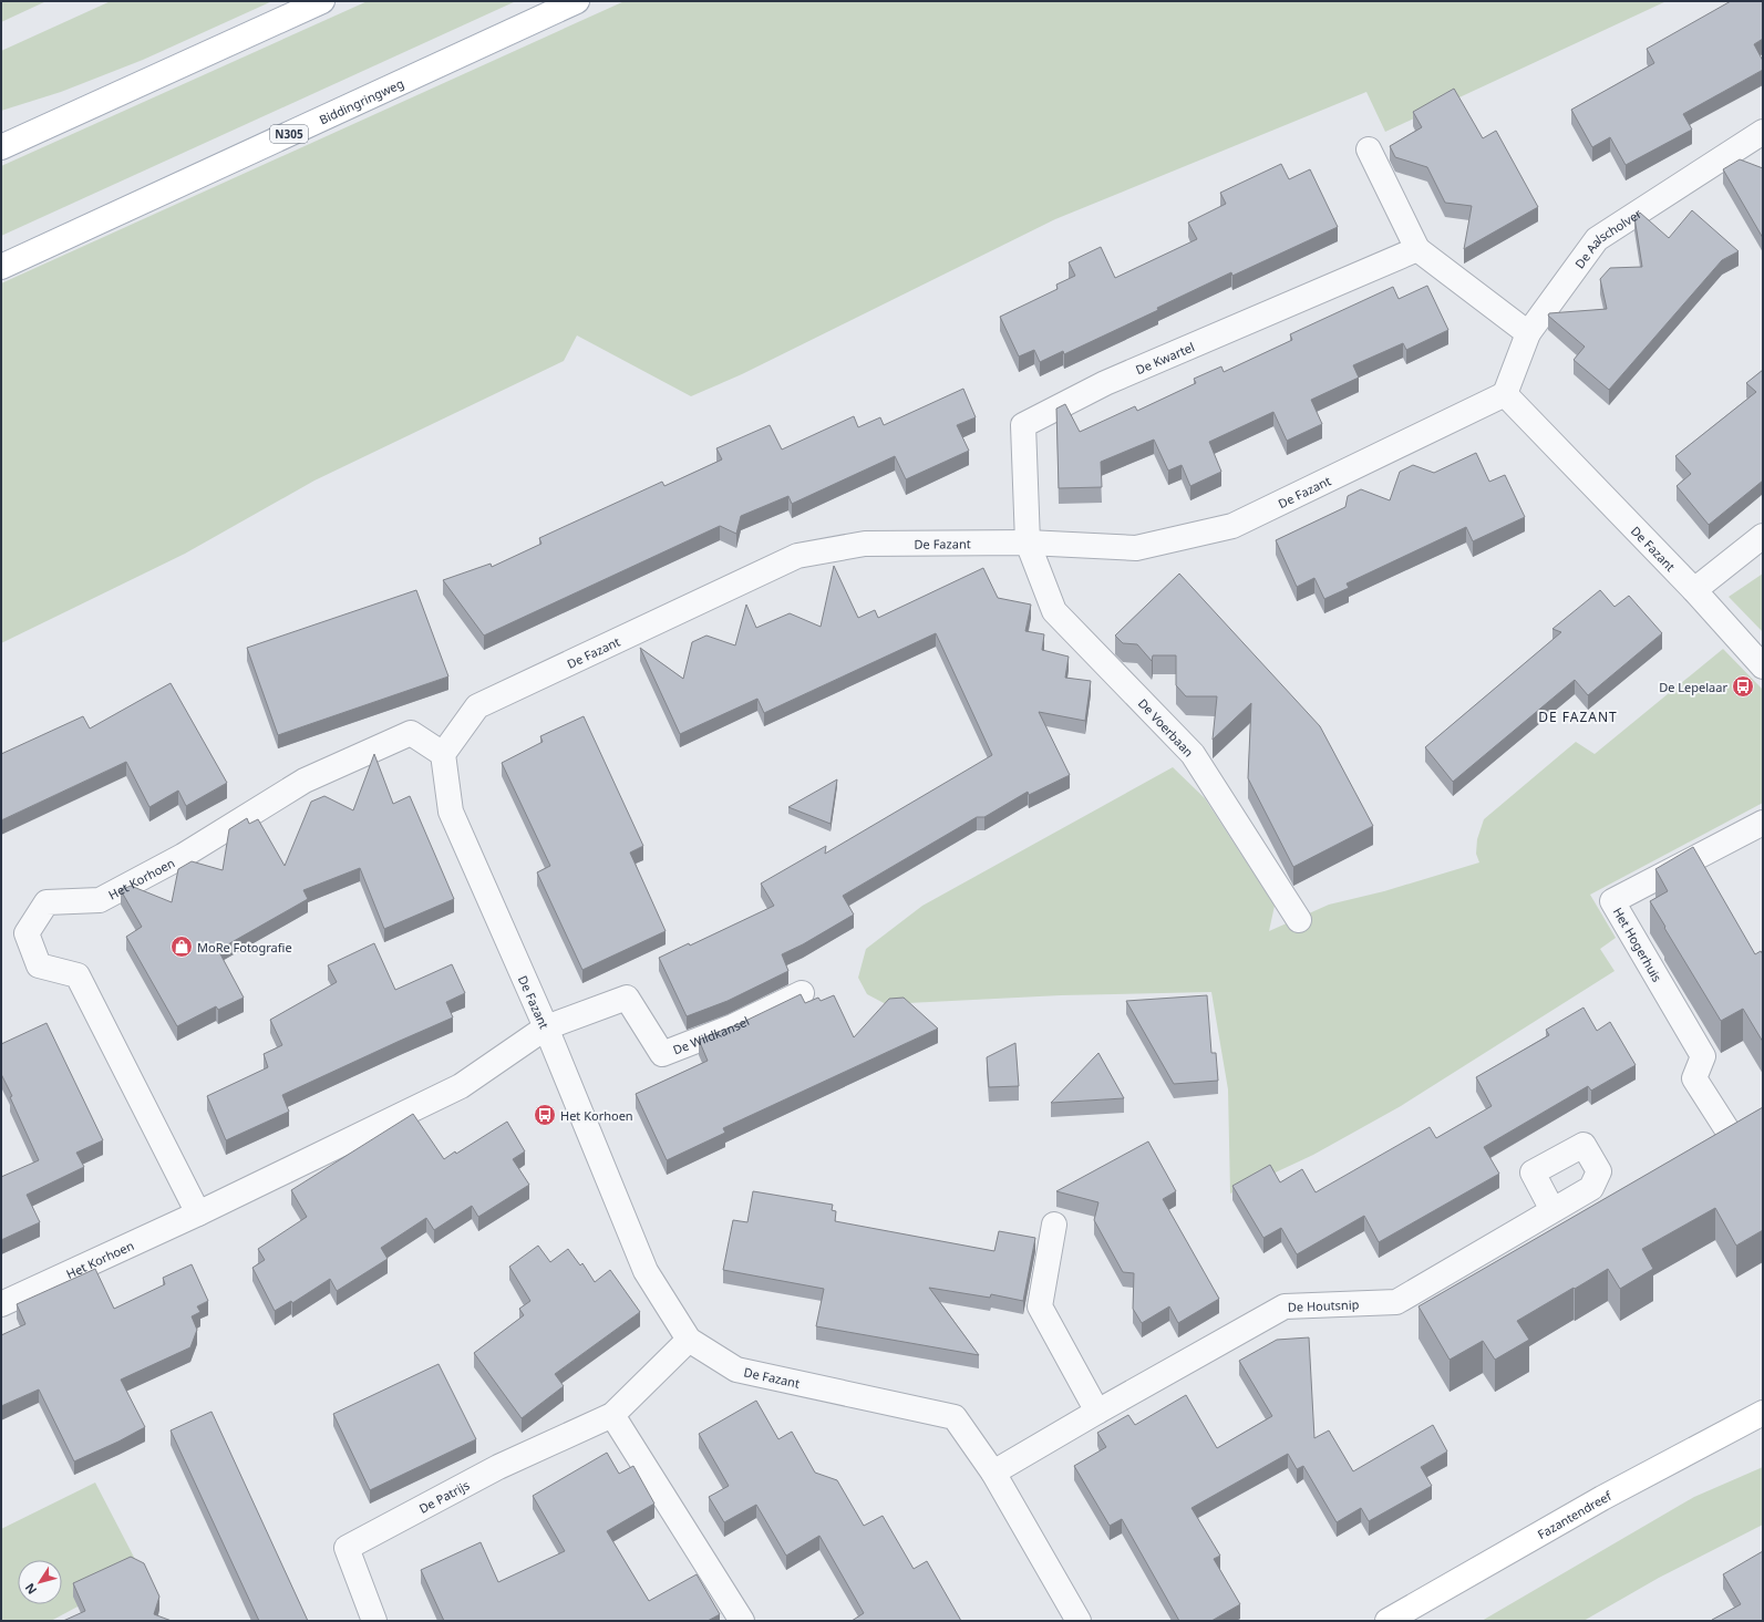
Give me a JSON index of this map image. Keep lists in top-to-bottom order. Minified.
{"streets":{"main road":["Biddingringweg","N305","Fazantendreef"],"street":["De Aalscholver","De Kwartel","De Fazant","De Voerbaan","Het Korhoen","Het Hogerhuis","De Wildkansel","De Houtsnip","De Patrijs"]},"crossings":[["De Aalscholver","De Fazant"],["De Kwartel","De Fazant"],["De Kwartel","De Voerbaan"],["De Fazant","De Voerbaan"],["De Fazant","Het Korhoen"],["De Fazant","De Wildkansel"],["De Fazant","De Houtsnip"],["De Fazant","De Patrijs"],["Het Korhoen","De Wildkansel"]],"districts":["DE FAZANT"],"places":{"bus stop":["De Lepelaar","Het Korhoen"],"shop":["MoRe Fotografie"]},"north":"bottom left"}
